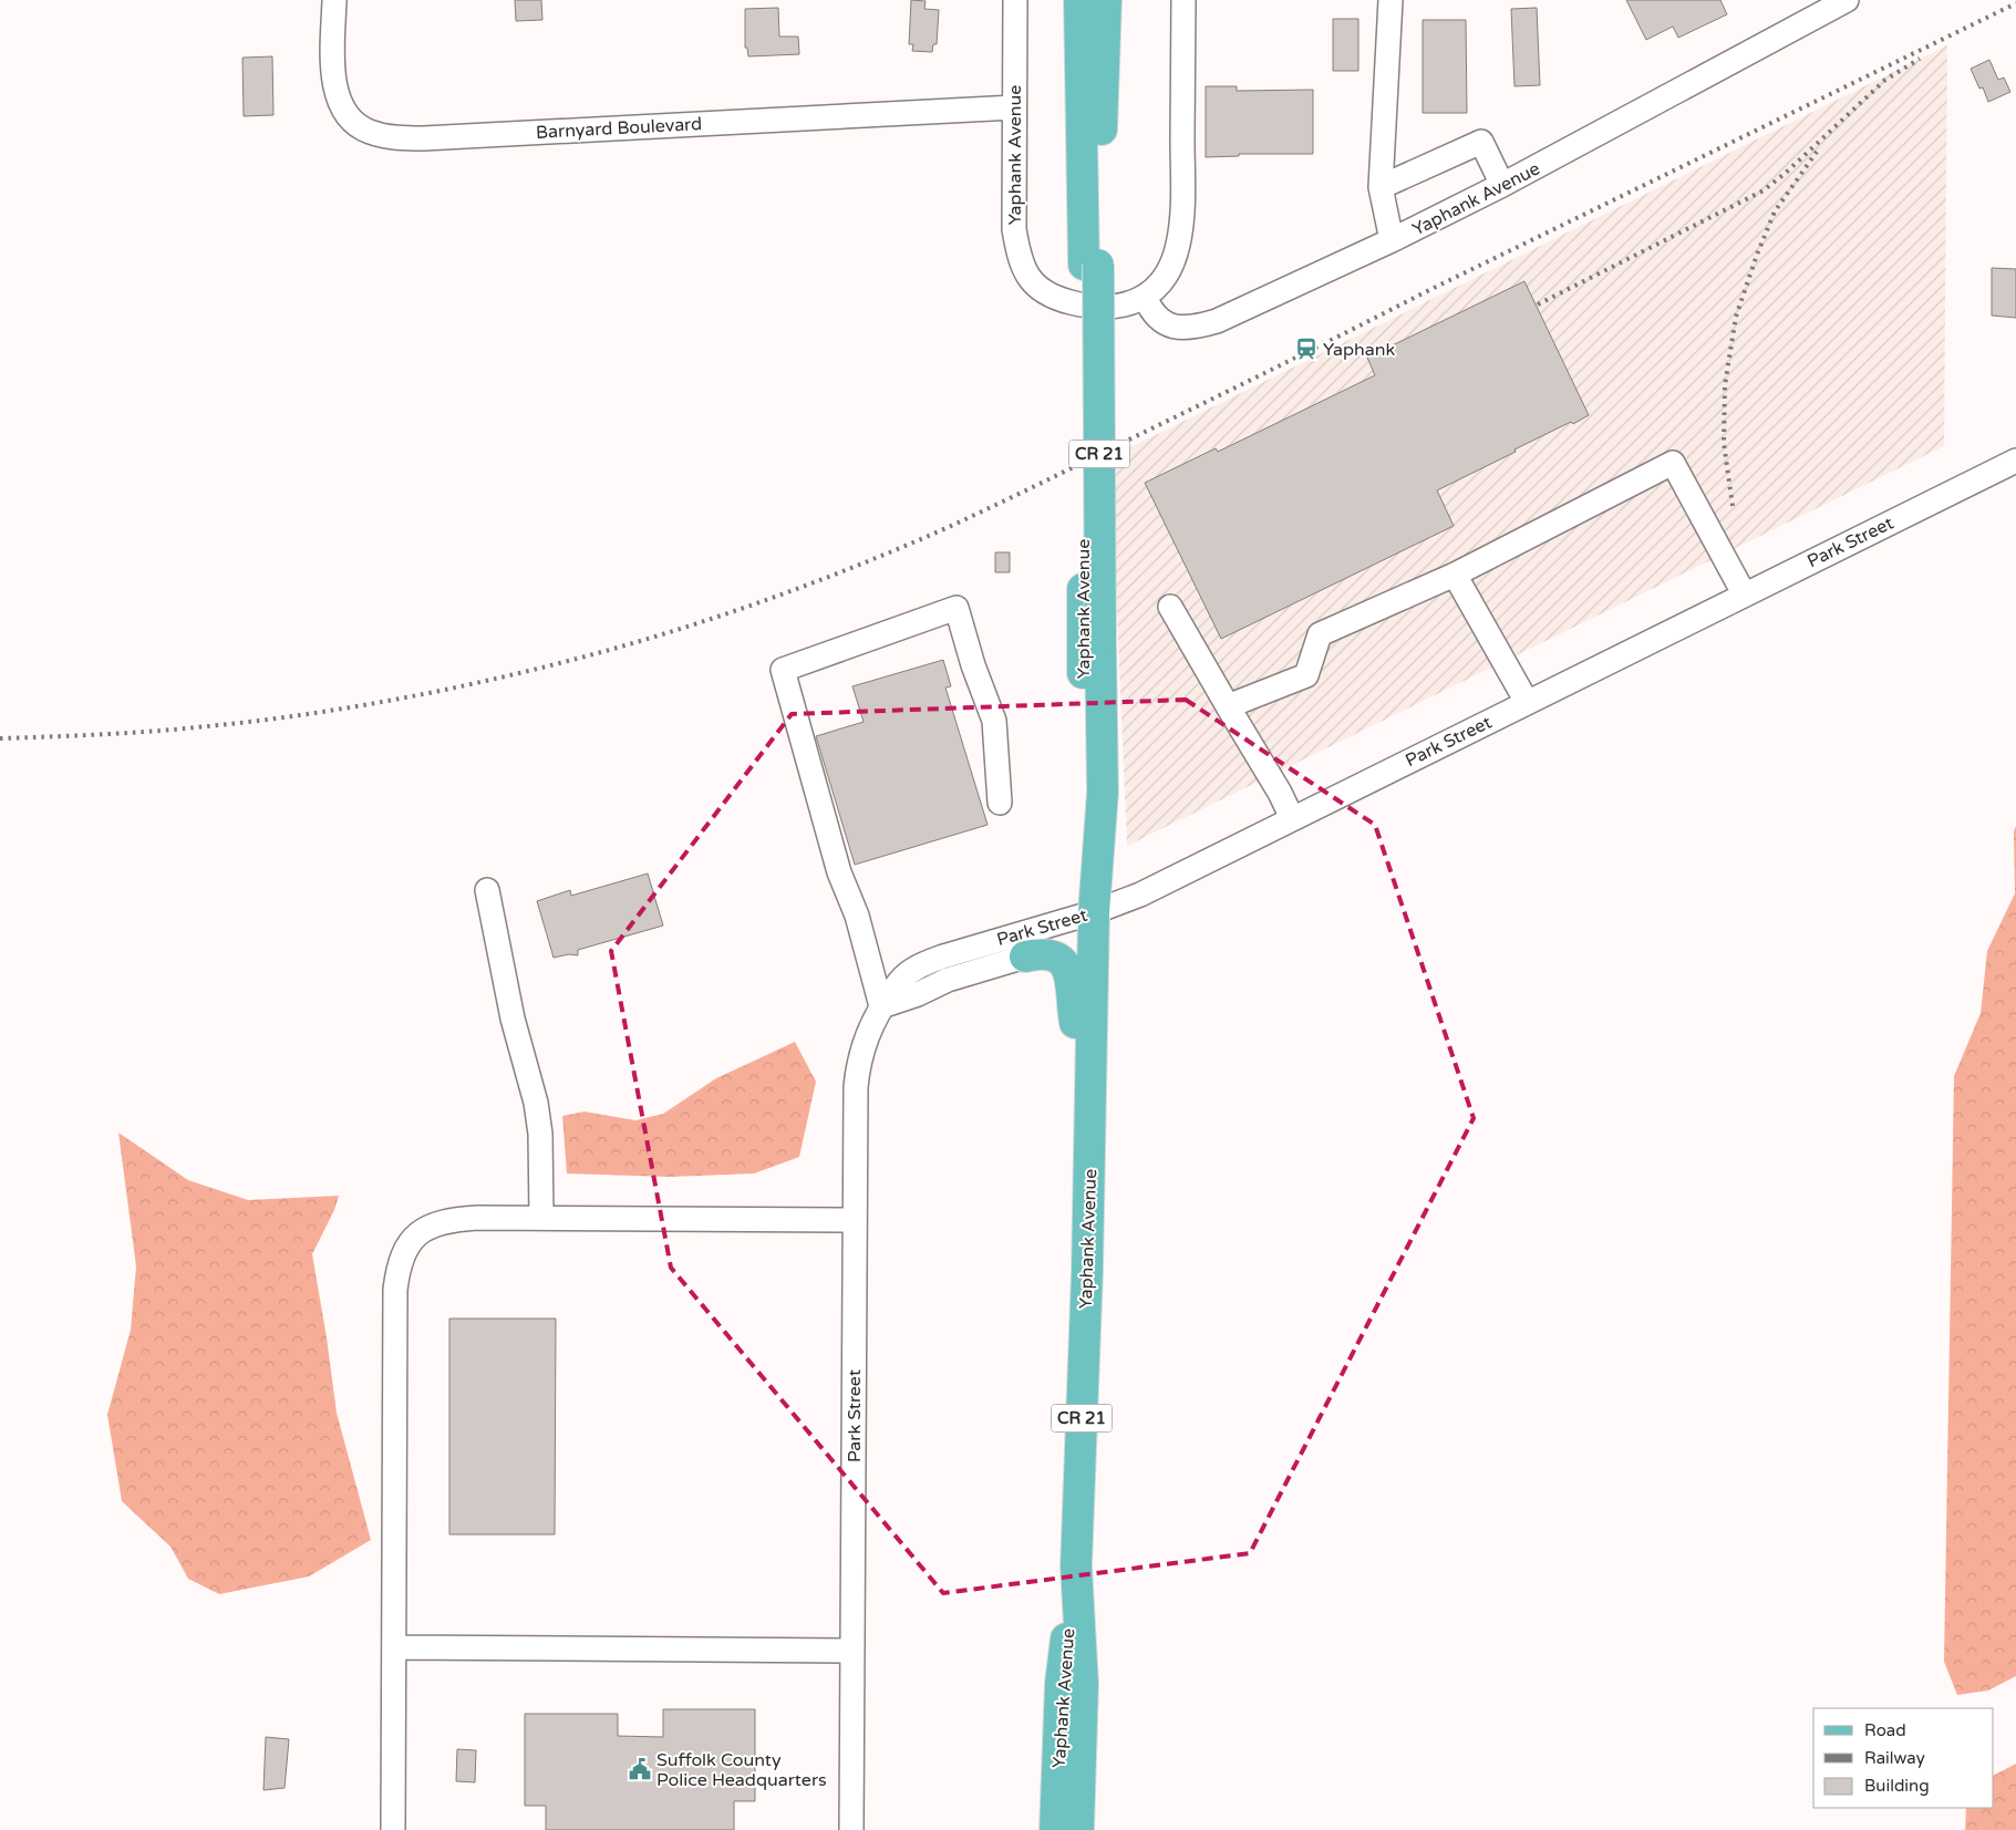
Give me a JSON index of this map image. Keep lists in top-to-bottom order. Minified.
{"streets":{"main road":["Yaphank Avenue","CR 21"],"street":["Barnyard Boulevard","Park Street"]},"crossings":[["Barnyard Boulevard","Yaphank Avenue"],["Yaphank Avenue","Park Street"]],"places":{"station":["Yaphank"],"public building":["Suffolk County Police Headquarters"]},"legend":["Road","Railway","Building"]}
